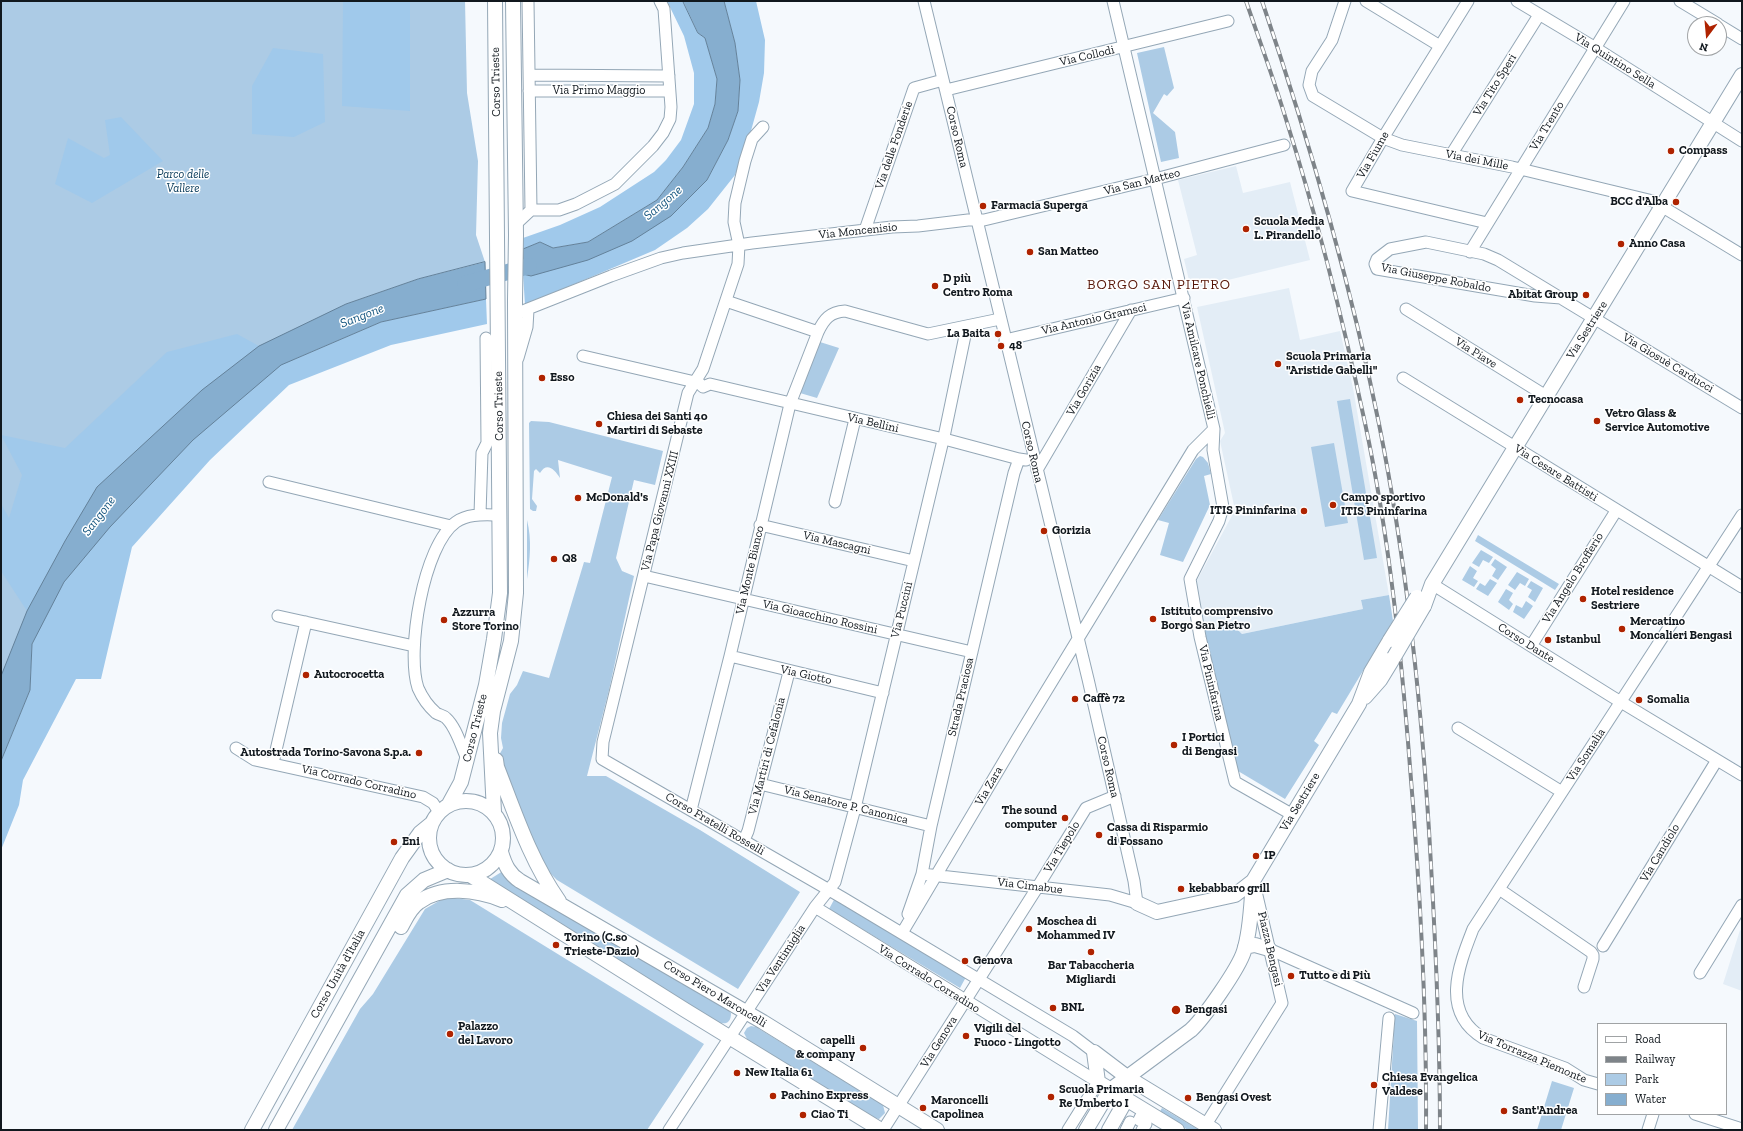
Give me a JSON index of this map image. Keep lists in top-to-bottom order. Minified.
{"streets":{"main road":["Corso Trieste","Via Sestriere","Via Corrado Corradino","Piazza Bengasi","Corso Unità d'Italia","Corso Piero Maroncelli"],"street":["Via Collodi","Via Quintino Sella","Via Tito Speri","Via Primo Maggio","Via Trento","Corso Roma","Via delle Fonderie","Via Fiume","Via dei Mille","Via San Matteo","Via Moncenisio","Via Giuseppe Robaldo","Via Antonio Gramsci","Via Piave","Via Amilcare Ponchielli","Via Giosuè Carducci","Via Gorizia","Via Bellini","Via Cesare Battisti","Via Papa Giovanni XXIII","Via Mascagni","Via Monte Bianco","Via Angelo Brofferio","Via Puccini","Via Gioacchino Rossini","Corso Dante","Via Giotto","Via Pininfarina","Strada Praciosa","Via Somalia","Via Martiri di Cefalonia","Via Zara","Via Senatore P. Canonica","Corso Fratelli Rosselli","Via Tiepolo","Via Candiolo","Via Cimabue","Via Ventimiglia","Via Genova","Via Torrazza Piemonte"]},"crossings":[["Via Collodi","Corso Roma"],["Via Collodi","Via delle Fonderie"],["Via Collodi","Via Amilcare Ponchielli"],["Via Quintino Sella","Via Tito Speri"],["Via Quintino Sella","Via Trento"],["Via Quintino Sella","Via Sestriere"],["Corso Trieste","Via Moncenisio"],["Corso Trieste","Via Corrado Corradino"],["Corso Trieste","Corso Unità d'Italia"],["Corso Trieste","Corso Piero Maroncelli"],["Via Tito Speri","Via dei Mille"],["Via Trento","Via Fiume"],["Via Trento","Via dei Mille"],["Via Trento","Via Giuseppe Robaldo"],["Corso Roma","Via delle Fonderie"],["Corso Roma","Via San Matteo"],["Corso Roma","Via Moncenisio"],["Corso Roma","Via Antonio Gramsci"],["Corso Roma","Via Sestriere"],["Corso Roma","Via Amilcare Ponchielli"],["Corso Roma","Via Gorizia"],["Corso Roma","Via Bellini"],["Corso Roma","Via Monte Bianco"],["Corso Roma","Via Zara"],["Corso Roma","Via Tiepolo"],["Corso Roma","Via Cimabue"],["Via delle Fonderie","Via Moncenisio"],["Via Fiume","Via dei Mille"],["Via dei Mille","Via Sestriere"],["Via San Matteo","Via Moncenisio"],["Via San Matteo","Via Amilcare Ponchielli"],["Via Moncenisio","Via Papa Giovanni XXIII"],["Via Giuseppe Robaldo","Via Sestriere"],["Via Giuseppe Robaldo","Via Giosuè Carducci"],["Via Antonio Gramsci","Via Amilcare Ponchielli"],["Via Antonio Gramsci","Via Gorizia"],["Via Sestriere","Via Piave"],["Via Sestriere","Via Giosuè Carducci"],["Via Sestriere","Via Cesare Battisti"],["Via Sestriere","Corso Dante"],["Via Sestriere","Via Pininfarina"],["Via Sestriere","Via Cimabue"],["Via Sestriere","Piazza Bengasi"],["Via Amilcare Ponchielli","Via Pininfarina"],["Via Amilcare Ponchielli","Via Zara"],["Via Gorizia","Via Bellini"],["Via Bellini","Via Papa Giovanni XXIII"],["Via Bellini","Via Monte Bianco"],["Via Bellini","Via Puccini"],["Via Bellini","Strada Praciosa"],["Via Cesare Battisti","Via Angelo Brofferio"],["Via Cesare Battisti","Via Somalia"],["Via Papa Giovanni XXIII","Via Gioacchino Rossini"],["Via Papa Giovanni XXIII","Corso Fratelli Rosselli"],["Via Mascagni","Via Monte Bianco"],["Via Mascagni","Via Puccini"],["Via Monte Bianco","Via Puccini"],["Via Monte Bianco","Via Gioacchino Rossini"],["Via Monte Bianco","Via Giotto"],["Via Monte Bianco","Corso Fratelli Rosselli"],["Via Angelo Brofferio","Corso Dante"],["Via Puccini","Via Gioacchino Rossini"],["Via Puccini","Via Giotto"],["Via Puccini","Via Corrado Corradino"],["Via Puccini","Via Senatore P. Canonica"],["Via Puccini","Corso Fratelli Rosselli"],["Via Puccini","Via Ventimiglia"],["Via Gioacchino Rossini","Strada Praciosa"],["Corso Dante","Via Somalia"],["Via Giotto","Via Martiri di Cefalonia"],["Strada Praciosa","Via Corrado Corradino"],["Strada Praciosa","Via Zara"],["Strada Praciosa","Via Senatore P. Canonica"],["Strada Praciosa","Via Cimabue"],["Via Somalia","Via Torrazza Piemonte"],["Via Martiri di Cefalonia","Via Senatore P. Canonica"],["Via Martiri di Cefalonia","Corso Fratelli Rosselli"],["Via Corrado Corradino","Via Zara"],["Via Corrado Corradino","Corso Fratelli Rosselli"],["Via Corrado Corradino","Piazza Bengasi"],["Via Corrado Corradino","Via Ventimiglia"],["Via Corrado Corradino","Corso Unità d'Italia"],["Via Corrado Corradino","Corso Piero Maroncelli"],["Via Corrado Corradino","Via Genova"],["Via Zara","Via Cimabue"],["Corso Fratelli Rosselli","Via Ventimiglia"],["Via Tiepolo","Via Cimabue"],["Via Tiepolo","Via Genova"],["Via Ventimiglia","Corso Piero Maroncelli"],["Corso Unità d'Italia","Corso Piero Maroncelli"],["Corso Piero Maroncelli","Via Genova"]],"districts":["BORGO SAN PIETRO"],"water":["Sangone"],"parks":["Parco delle Vallere"],"places":["Compass","BCC d'Alba","Farmacia Superga","Scuola Media L. Pirandello","Anno Casa","San Matteo","D più Centro Roma","Abitat Group","La Baita","48","Scuola Primaria \"Aristide Gabelli\"","Esso","Tecnocasa","Vetro Glass & Service Automotive","Chiesa dei Santi 40 Martiri di Sebaste","McDonald's","Campo sportivo ITIS Pininfarina","ITIS Pininfarina","Gorizia","Q8","Hotel residence Sestriere","Istituto comprensivo Borgo San Pietro","Azzurra Store Torino","Mercatino Moncalieri Bengasi","Istanbul","Autocrocetta","Caffè 72","Somalia","I Portici di Bengasi","Autostrada Torino-Savona S.p.a.","The sound computer","Cassa di Risparmio di Fossano","Eni","IP","kebabbaro grill","Moschea di Mohammed IV","Torino (C.so Trieste-Dazio)","Bar Tabaccheria Migliardi","Genova","Tutto e di Più","BNL","Bengasi","Palazzo del Lavoro","Vigili del Fuoco - Lingotto","capelli & company","New Italia 61","Chiesa Evangelica Valdese","Pachino Express","Scuola Primaria Re Umberto I","Bengasi Ovest","Maroncelli Capolinea","Sant'Andrea","Ciao Ti"],"legend":["Road","Railway","Park","Water"],"north":"bottom"}
